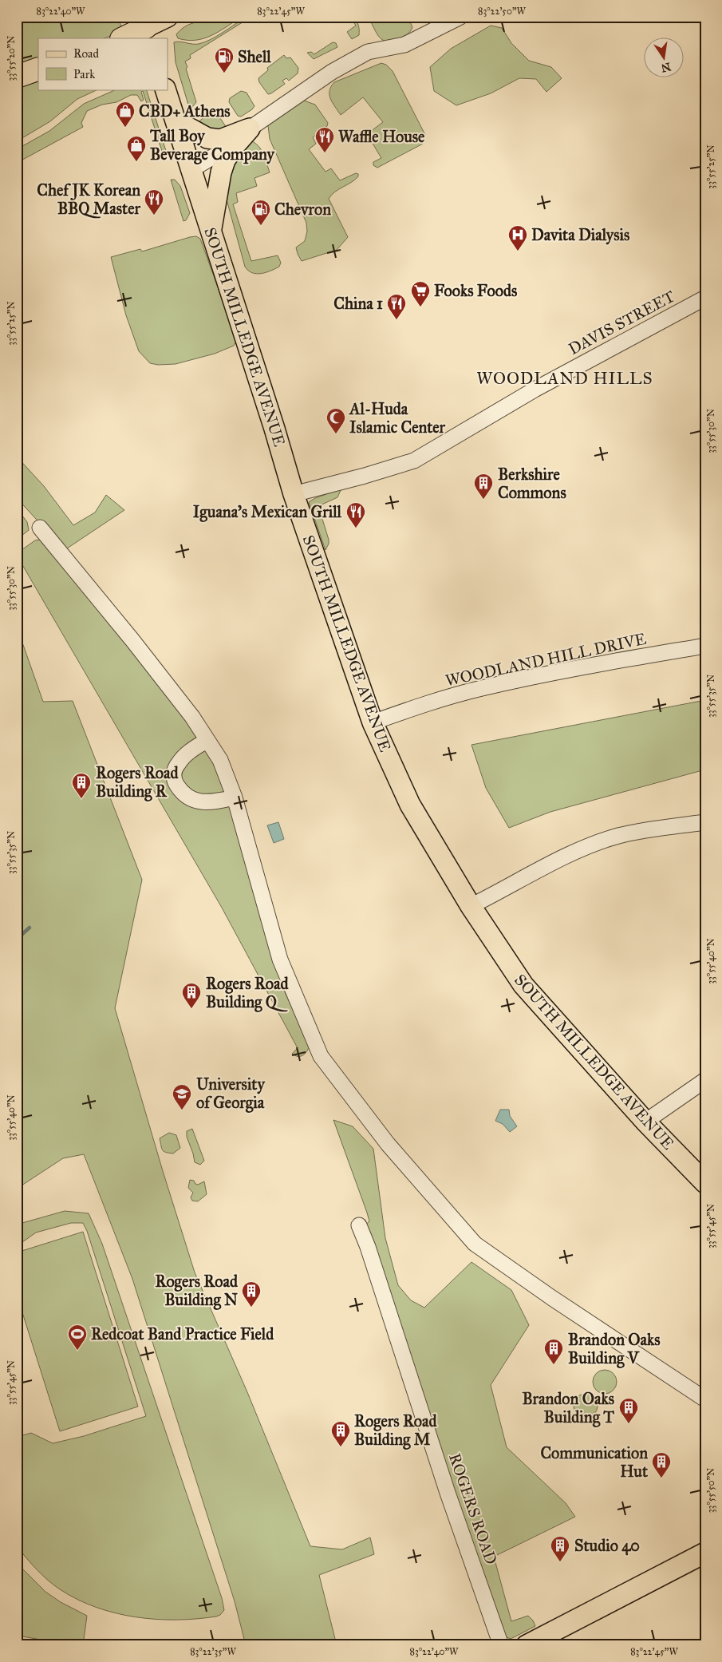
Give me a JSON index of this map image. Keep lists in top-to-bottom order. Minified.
{"streets":{"main road":["SOUTH MILLEDGE AVENUE"],"street":["DAVIS STREET","WOODLAND HILL DRIVE","ROGERS ROAD"]},"crossings":[["DAVIS STREET","SOUTH MILLEDGE AVENUE"],["SOUTH MILLEDGE AVENUE","WOODLAND HILL DRIVE"]],"districts":["WOODLAND HILLS"],"places":{"fuel station":["Shell","Chevron"],"shop":["CBD+ Athens","Tall Boy Beverage Company"],"restaurant":["Waffle House","Chef JK Korean BBQ Master","China 1","Iguana's Mexican Grill"],"hospital":["Davita Dialysis"],"supermarket":["Fooks Foods"],"mosque":["Al-Huda Islamic Center"],"building":["Berkshire Commons","Rogers Road Building R","Rogers Road Building Q","Rogers Road Building N","Brandon Oaks Building V","Brandon Oaks Building T","Rogers Road Building M","Communication Hut","Studio 40"],"school or university":["University of Georgia"],"sports":["Redcoat Band Practice Field"]},"legend":["Road","Park"],"north":"bottom","coordinates":["83°22'40\"W","83°22'45\"W","83°22'50\"W","33°55'20\"N","33°55'25\"N","33°55'30\"N","33°55'35\"N","33°55'40\"N","33°55'45\"N","33°55'50\"N","83°22'35\"W"]}
